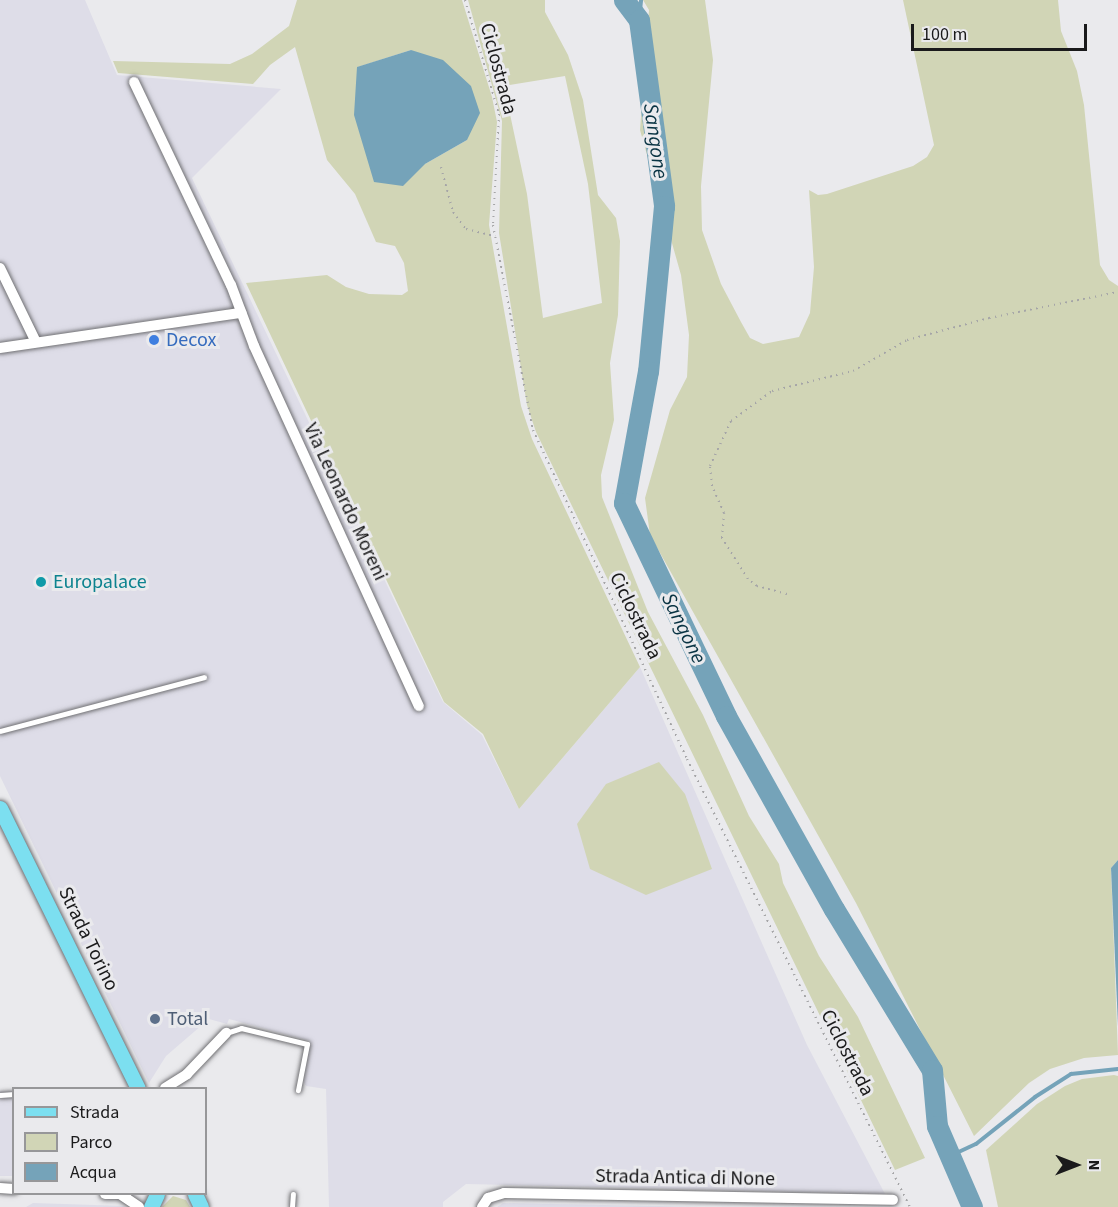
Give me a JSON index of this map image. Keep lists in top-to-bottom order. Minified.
{"streets":{"main road":["Strada Torino"],"street":["Via Leonardo Moreni","Strada Antica di None"],"path":["Ciclostrada"]},"water":["Sangone"],"places":["Decox","Europalace","Total"],"legend":["Strada","Parco","Acqua"],"scale_bar":"100 m","north":"right"}
